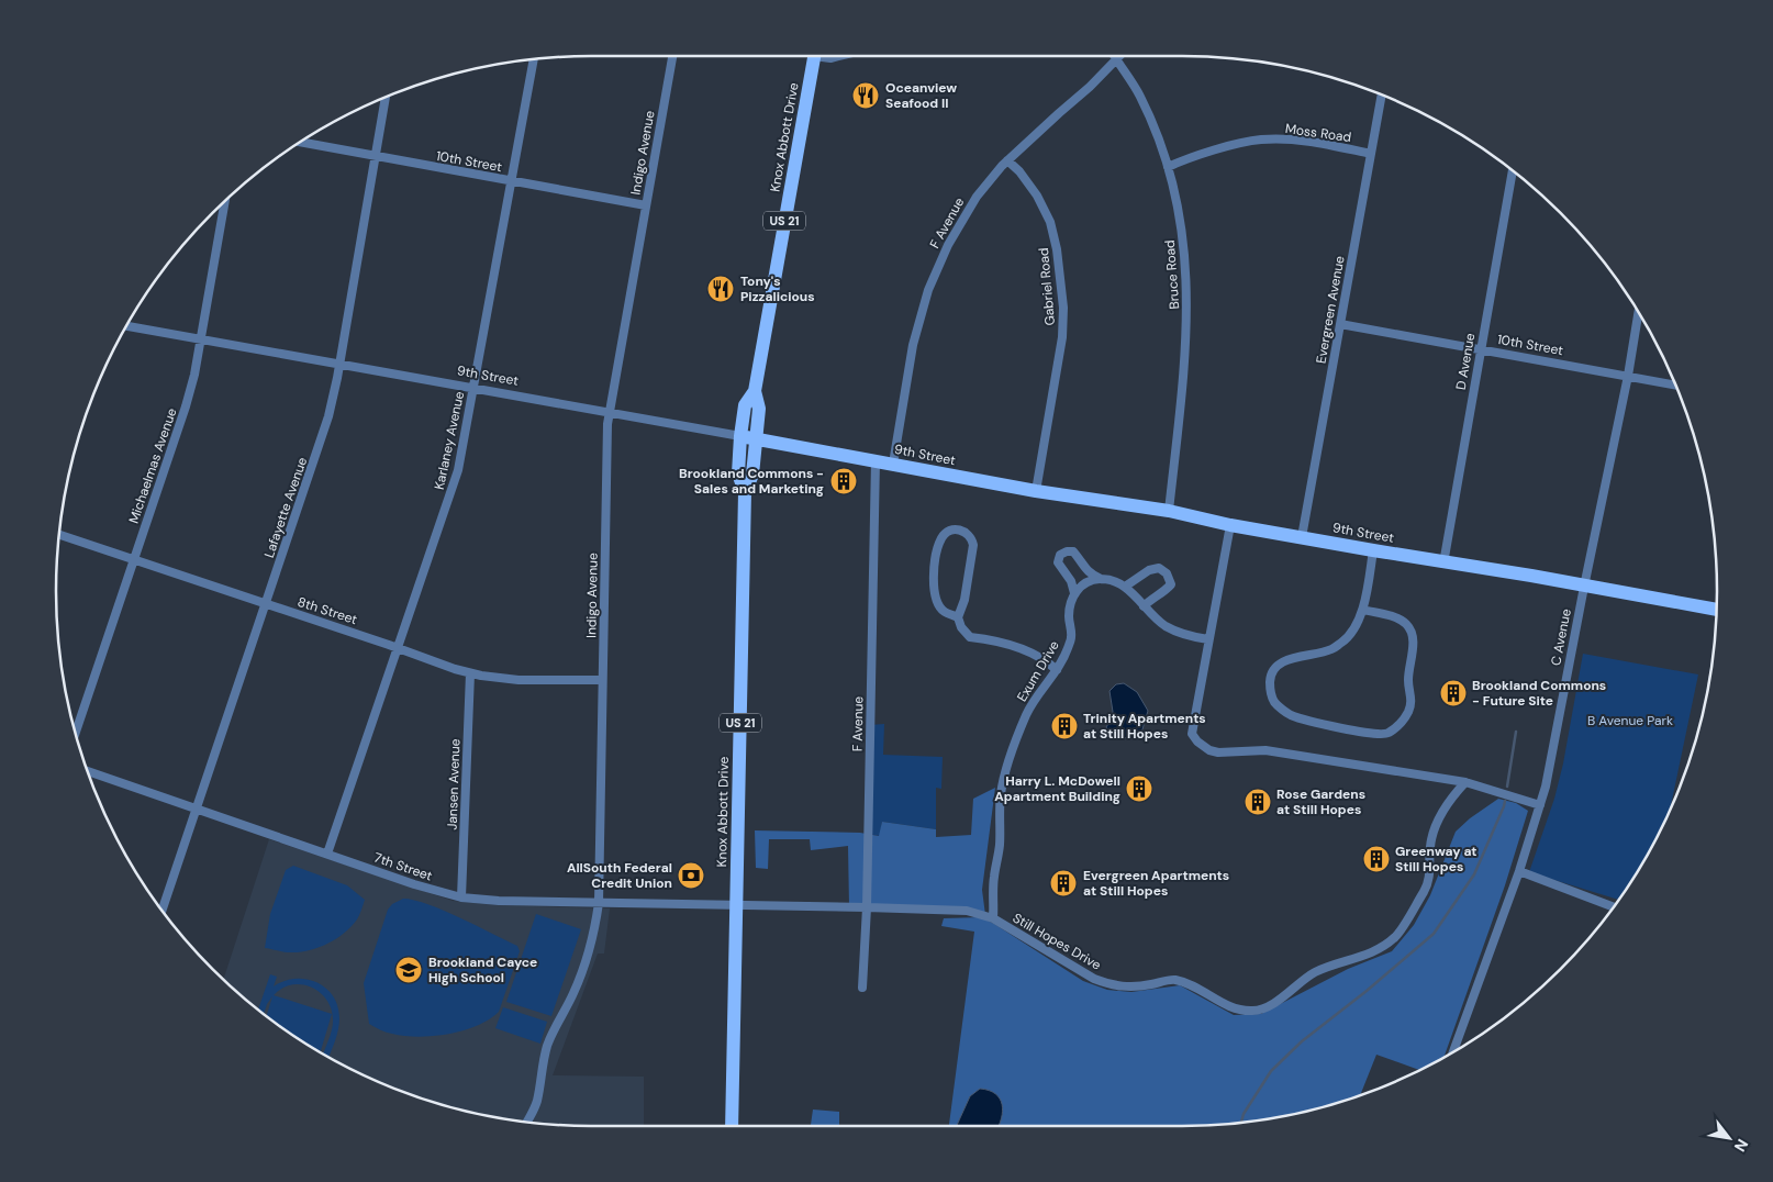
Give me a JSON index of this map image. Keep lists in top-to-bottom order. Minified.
{"streets":{"main road":["Knox Abbott Drive","US 21","9th Street"],"street":["Moss Road","Indigo Avenue","10th Street","F Avenue","Bruce Road","Gabriel Road","Evergreen Avenue","D Avenue","Karlaney Avenue","Michaelmas Avenue","Lafayette Avenue","8th Street","C Avenue","Exum Drive","Jansen Avenue","7th Street","Still Hopes Drive"]},"crossings":[["Moss Road","Bruce Road"],["Moss Road","Evergreen Avenue"],["Knox Abbott Drive","9th Street"],["Knox Abbott Drive","7th Street"],["Knox Abbott Drive","Still Hopes Drive"],["Indigo Avenue","10th Street"],["Indigo Avenue","9th Street"],["Indigo Avenue","8th Street"],["Indigo Avenue","7th Street"],["10th Street","Evergreen Avenue"],["10th Street","D Avenue"],["10th Street","Karlaney Avenue"],["10th Street","Lafayette Avenue"],["10th Street","C Avenue"],["F Avenue","Gabriel Road"],["F Avenue","9th Street"],["F Avenue","Still Hopes Drive"],["Bruce Road","9th Street"],["Gabriel Road","9th Street"],["Evergreen Avenue","9th Street"],["D Avenue","9th Street"],["9th Street","Karlaney Avenue"],["9th Street","Michaelmas Avenue"],["9th Street","Lafayette Avenue"],["9th Street","C Avenue"],["Karlaney Avenue","8th Street"],["Karlaney Avenue","7th Street"],["Michaelmas Avenue","8th Street"],["Lafayette Avenue","8th Street"],["Lafayette Avenue","7th Street"],["8th Street","Jansen Avenue"],["Exum Drive","Still Hopes Drive"],["Jansen Avenue","7th Street"],["7th Street","Still Hopes Drive"]],"parks":["B Avenue Park"],"places":{"restaurant":["Oceanview Seafood II","Tony's Pizzalicious"],"building":["Brookland Commons - Sales and Marketing","Brookland Commons - Future Site","Trinity Apartments at Still Hopes","Harry L. McDowell Apartment Building","Rose Gardens at Still Hopes","Greenway at Still Hopes","Evergreen Apartments at Still Hopes"],"bank":["AllSouth Federal Credit Union"],"school or university":["Brookland Cayce High School"]},"north":"bottom right"}
